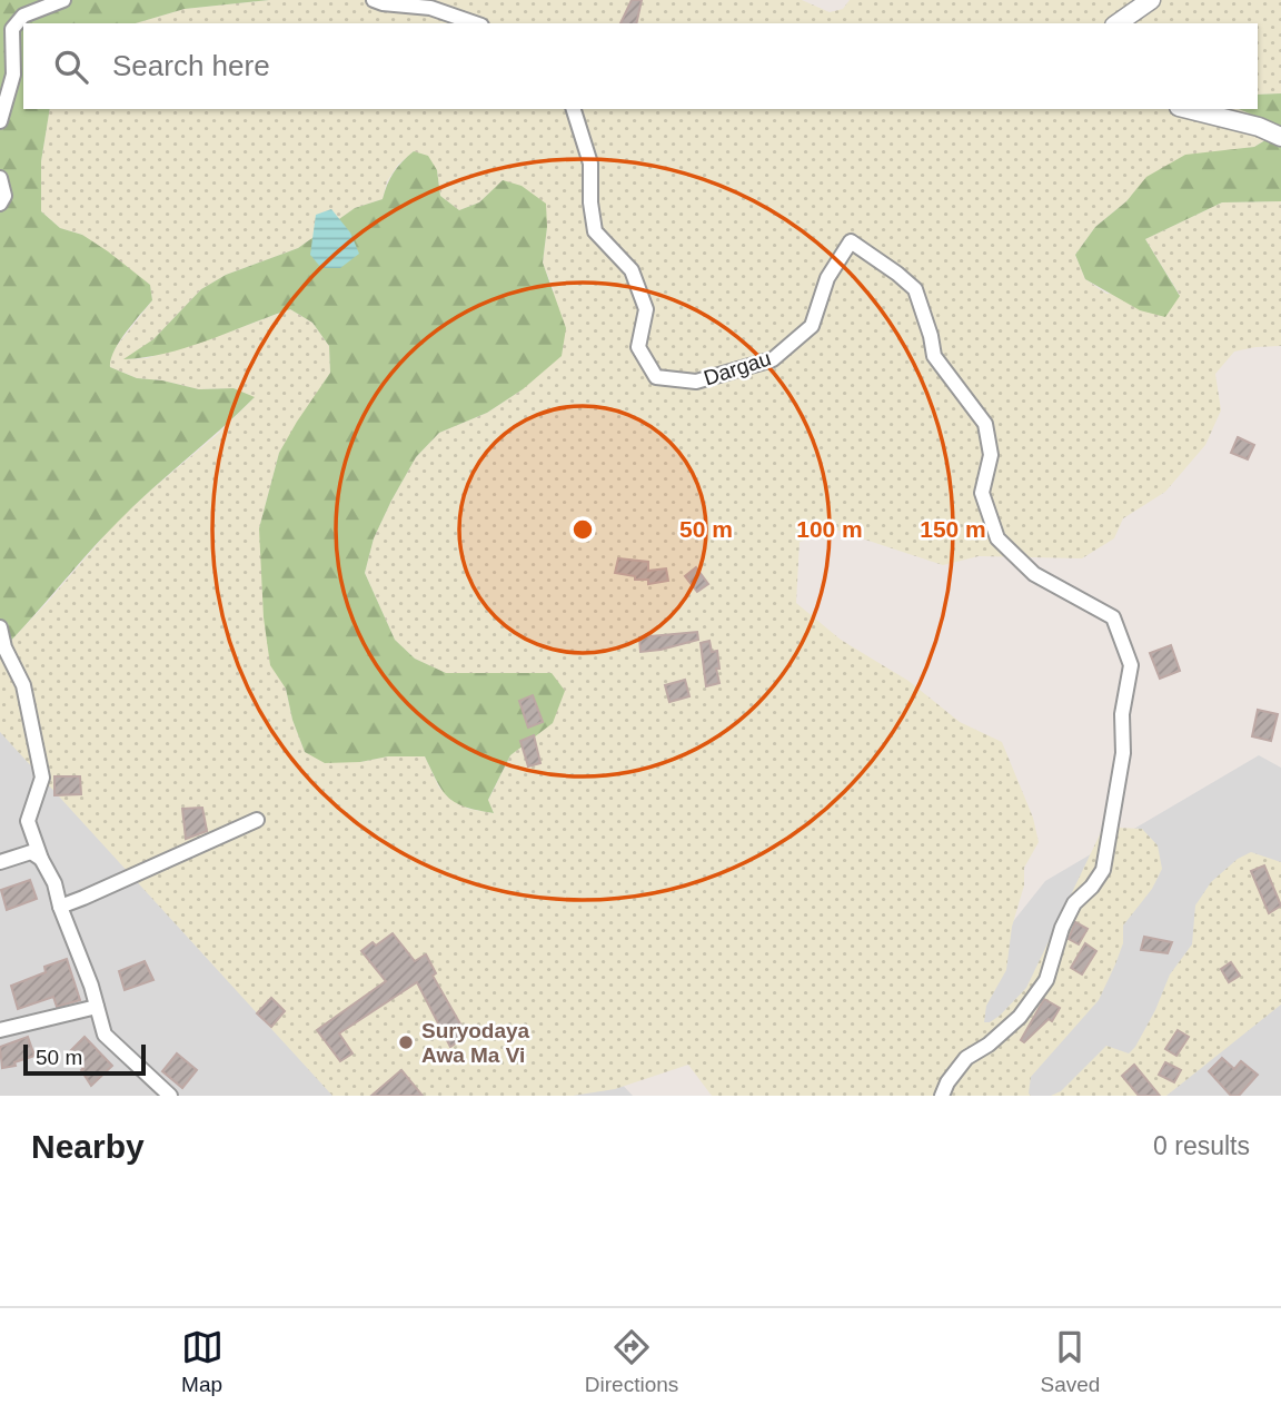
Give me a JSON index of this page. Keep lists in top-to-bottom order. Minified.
{"streets":{"street":["Dargau"]},"places":["Suryodaya Awa Ma Vi"],"scale_bar":"50 m","page":{"search":"Search here","scale":"50 m","heading":["Nearby","0 results"],"nav":["Map","Directions","Saved"]},"rings":["50 m","100 m","150 m"]}
